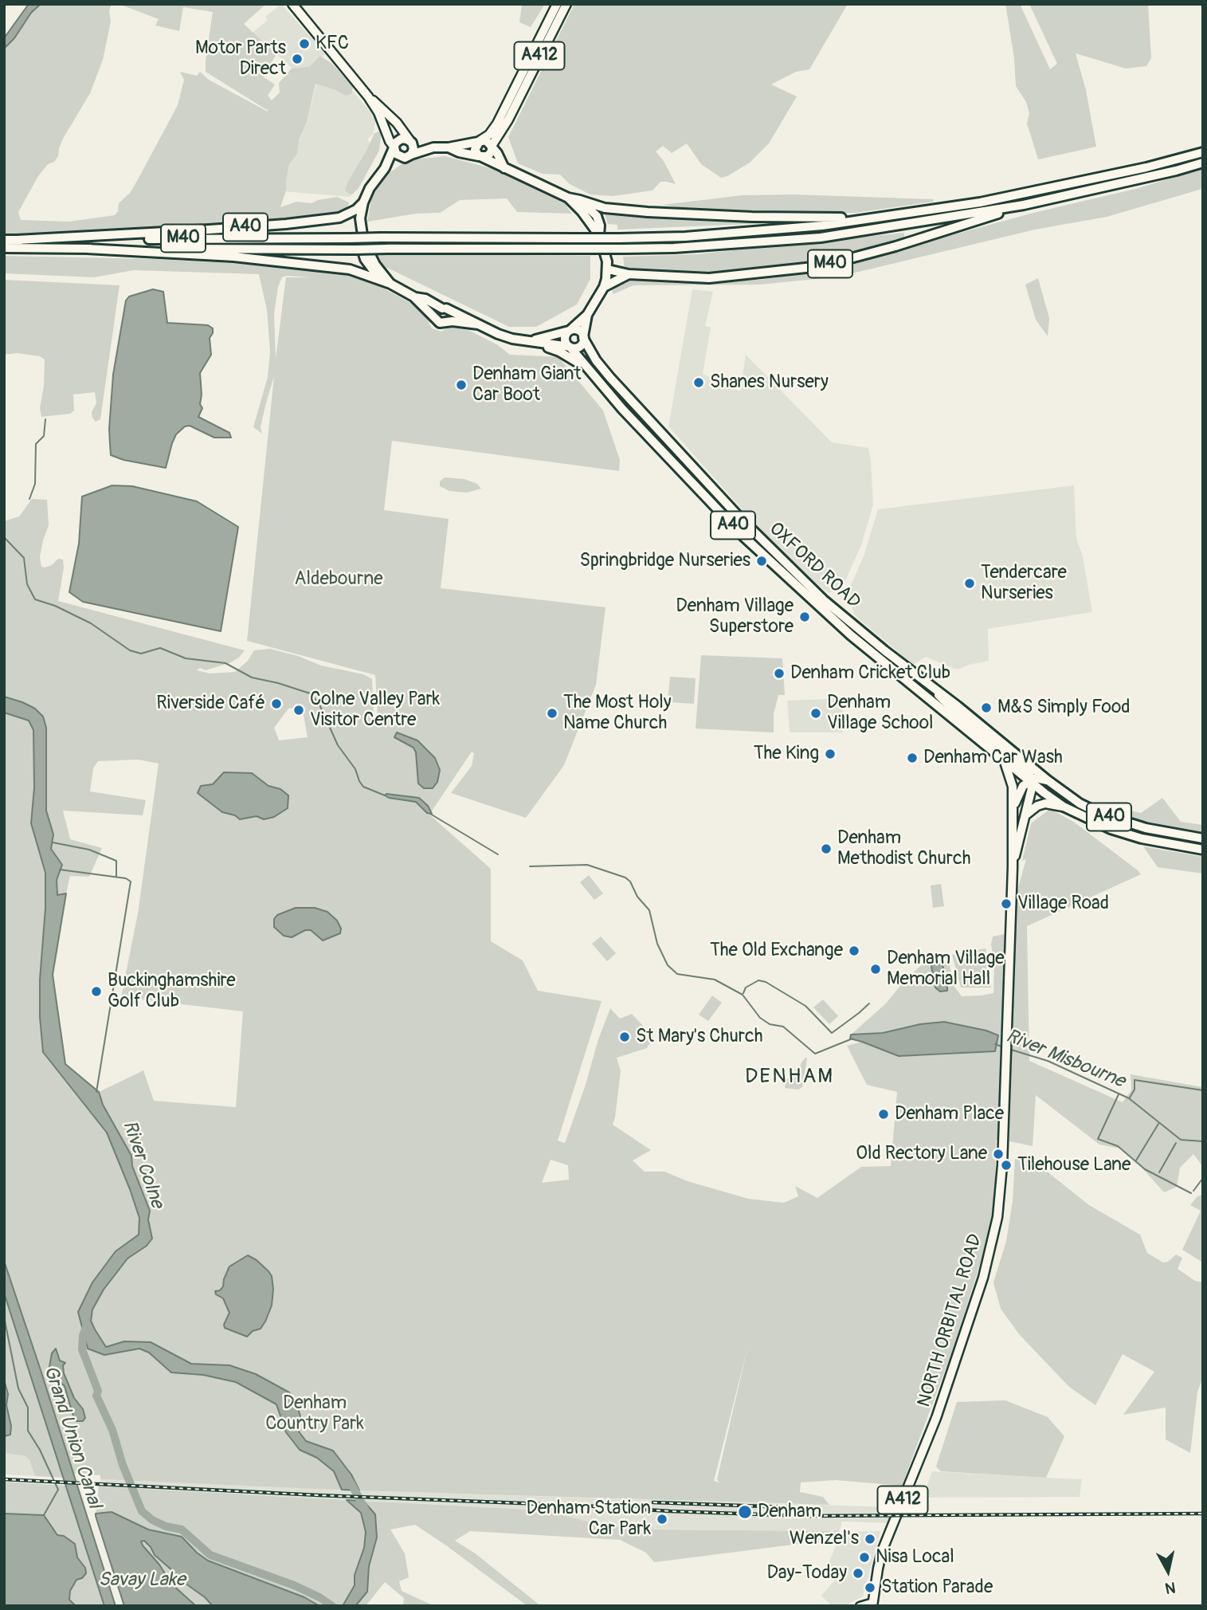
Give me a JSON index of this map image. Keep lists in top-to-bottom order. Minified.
{"streets":{"highway":["A40","M40","OXFORD ROAD"],"main road":["A412","NORTH ORBITAL ROAD"]},"crossings":[["A40","M40"],["A40","OXFORD ROAD"],["A40","NORTH ORBITAL ROAD"],["OXFORD ROAD","NORTH ORBITAL ROAD"]],"districts":["DENHAM"],"water":["River Misbourne","River Colne","Grand Union Canal","Savay Lake"],"parks":["Aldebourne","Denham Country Park"],"places":["KFC","Motor Parts Direct","Shanes Nursery","Denham Giant Car Boot","Springbridge Nurseries","Tendercare Nurseries","Denham Village Superstore","Denham Cricket Club","Riverside Café","M&S Simply Food","Colne Valley Park Visitor Centre","The Most Holy Name Church","Denham Village School","The King","Denham Car Wash","Denham Methodist Church","Village Road","The Old Exchange","Denham Village Memorial Hall","Buckinghamshire Golf Club","St Mary's Church","Denham Place","Old Rectory Lane","Tilehouse Lane","Denham","Denham Station Car Park","Wenzel's","Nisa Local","Day-Today","Station Parade"],"north":"bottom"}
